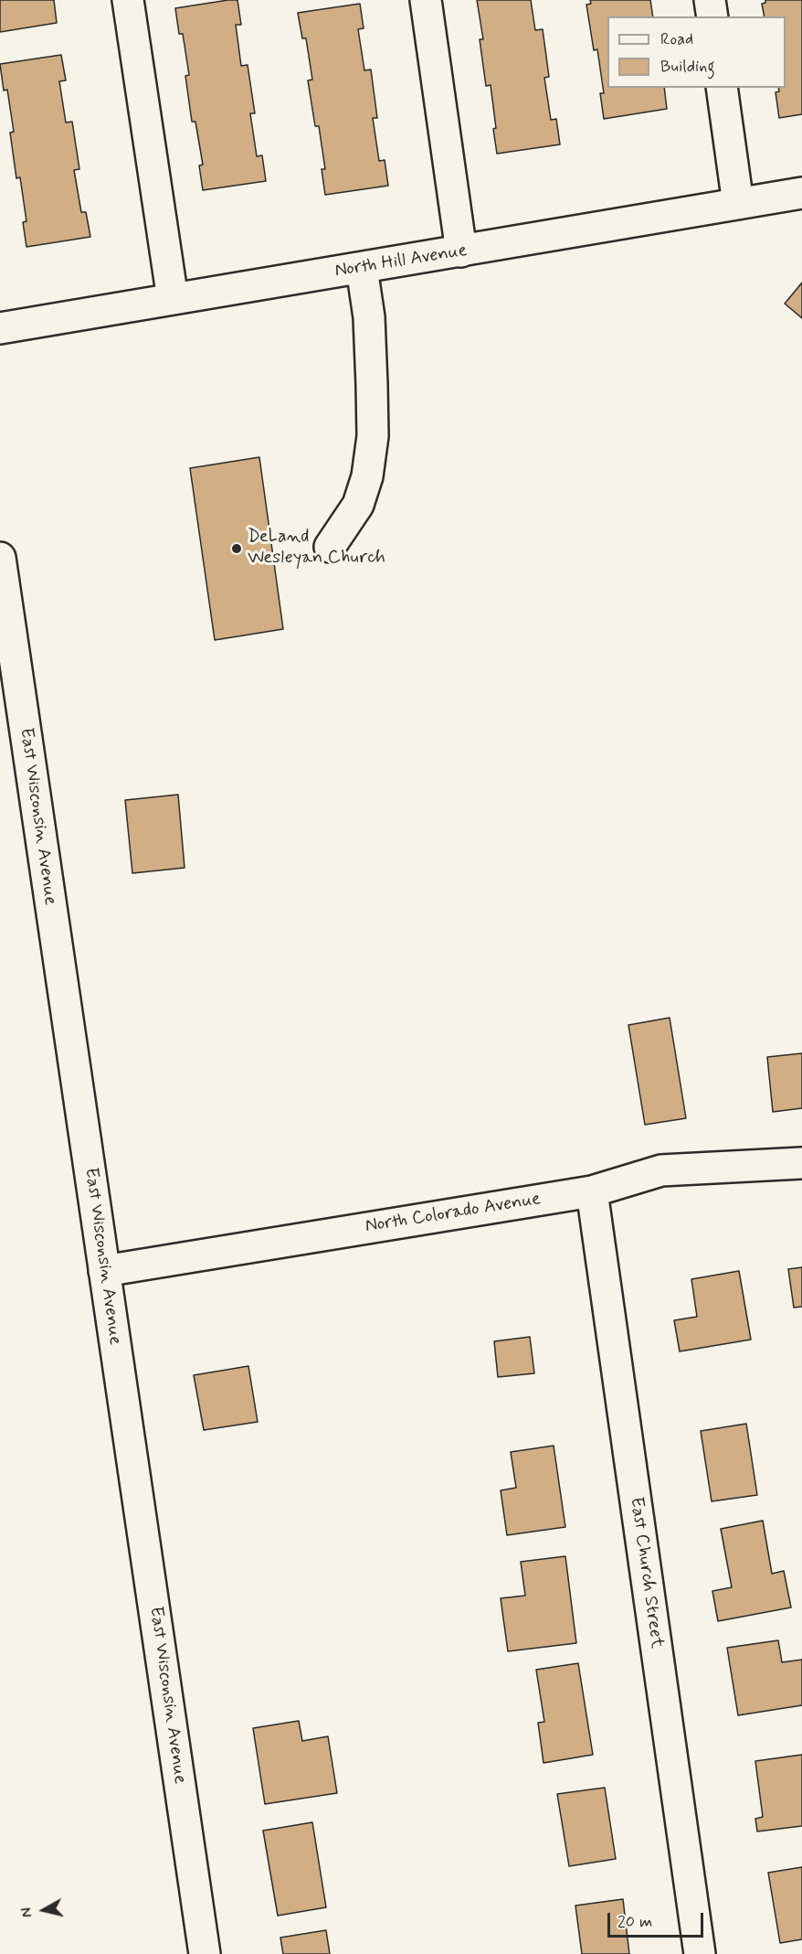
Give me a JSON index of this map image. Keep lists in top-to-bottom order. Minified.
{"streets":{"street":["North Hill Avenue","East Wisconsin Avenue","North Colorado Avenue","East Church Street"]},"crossings":[["East Wisconsin Avenue","North Colorado Avenue"],["North Colorado Avenue","East Church Street"]],"places":["DeLand Wesleyan Church"],"legend":["Road","Building"],"scale_bar":"20 m","north":"left"}
